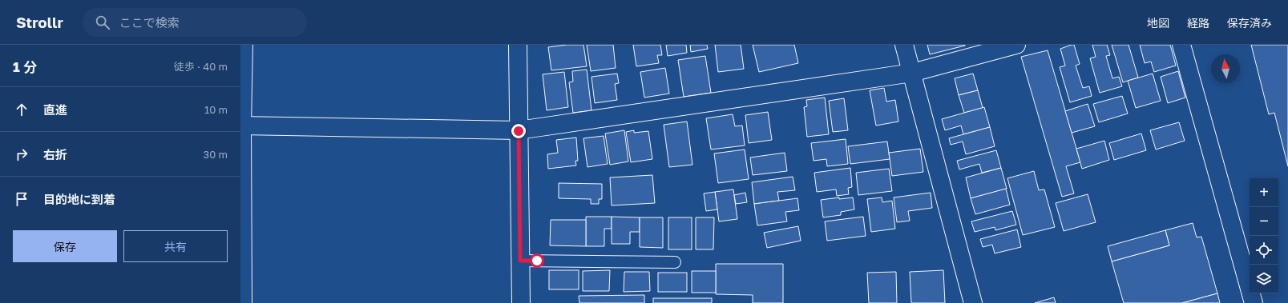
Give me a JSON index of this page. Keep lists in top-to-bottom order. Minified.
{"north":"top","page":{"header":"Strollr","search":"ここで検索","nav":["地図","経路","保存済み"],"heading":["1 分","徒歩 · 40 m"],"list":[["直進","10 m"],["右折","30 m"],"目的地に到着"],"map_buttons":["+","−"],"buttons":["保存","共有"]}}
